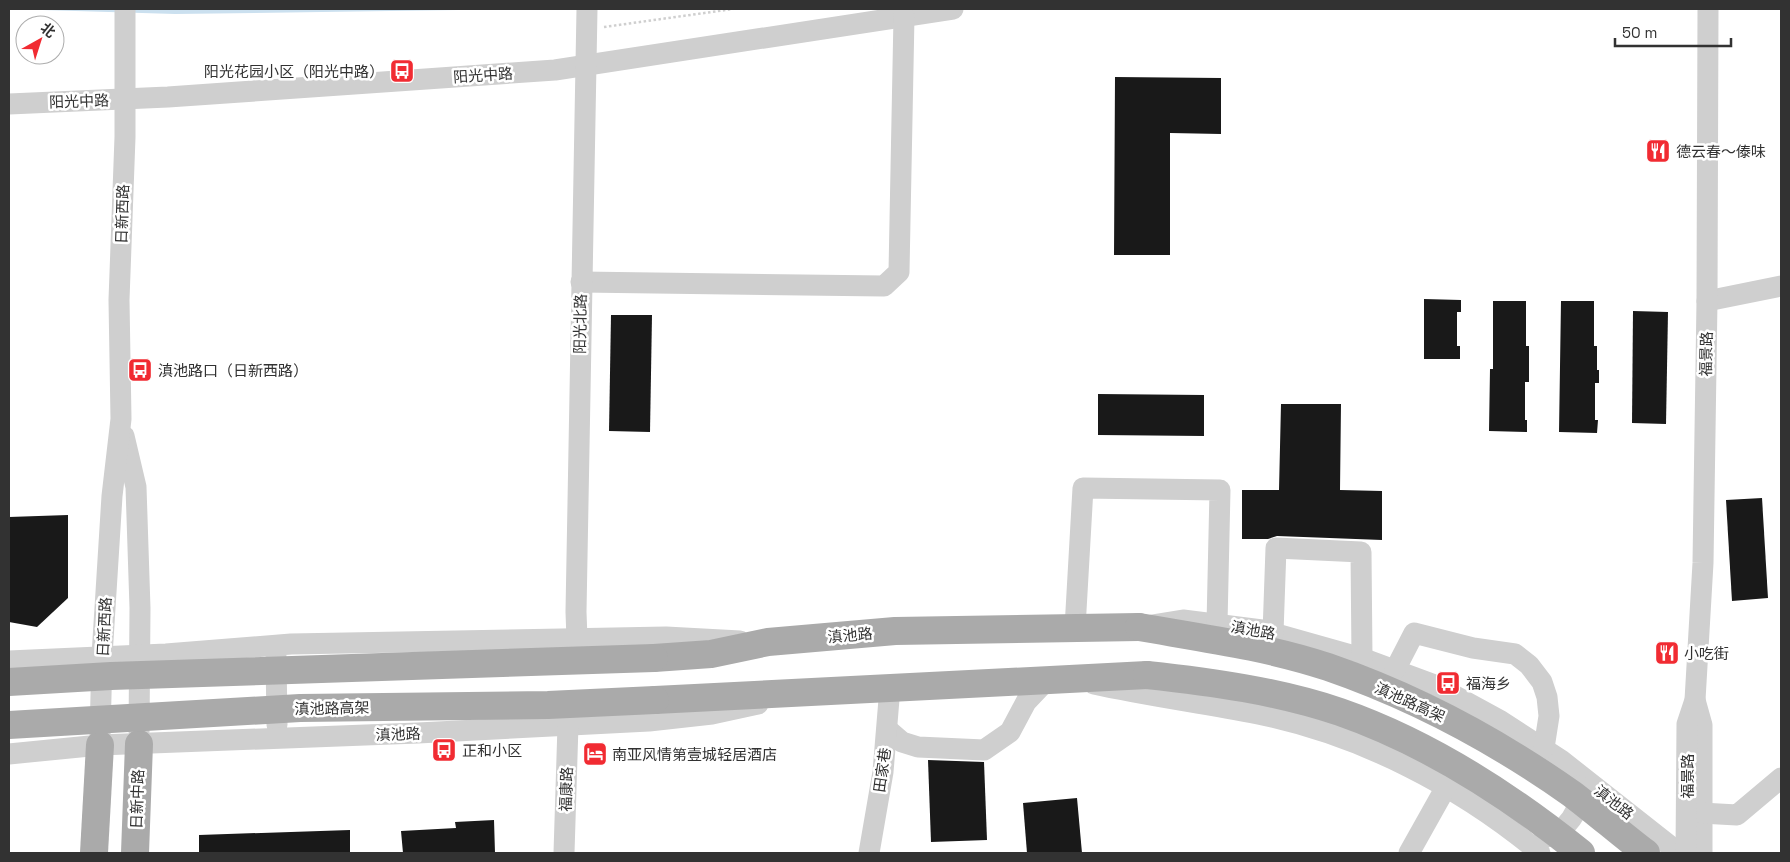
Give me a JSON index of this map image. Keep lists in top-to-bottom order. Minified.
{"streets":{"main road":["滇池路","滇池路高架","日新中路"],"street":["阳光中路","日新西路","阳光北路","福景路","田家巷","福康路"]},"crossings":[["阳光中路","日新西路"],["阳光中路","阳光北路"],["日新西路","滇池路"],["日新西路","日新中路"],["阳光北路","滇池路"],["滇池路","滇池路高架"],["滇池路","田家巷"],["滇池路","福康路"],["滇池路","日新中路"]],"places":{"bus stop":["阳光花园小区（阳光中路）","滇池路口（日新西路）","福海乡","正和小区"],"restaurant":["德云春～傣味","小吃街"],"hotel":["南亚风情第壹城轻居酒店"]},"scale_bar":"50 m","north":"top right"}
